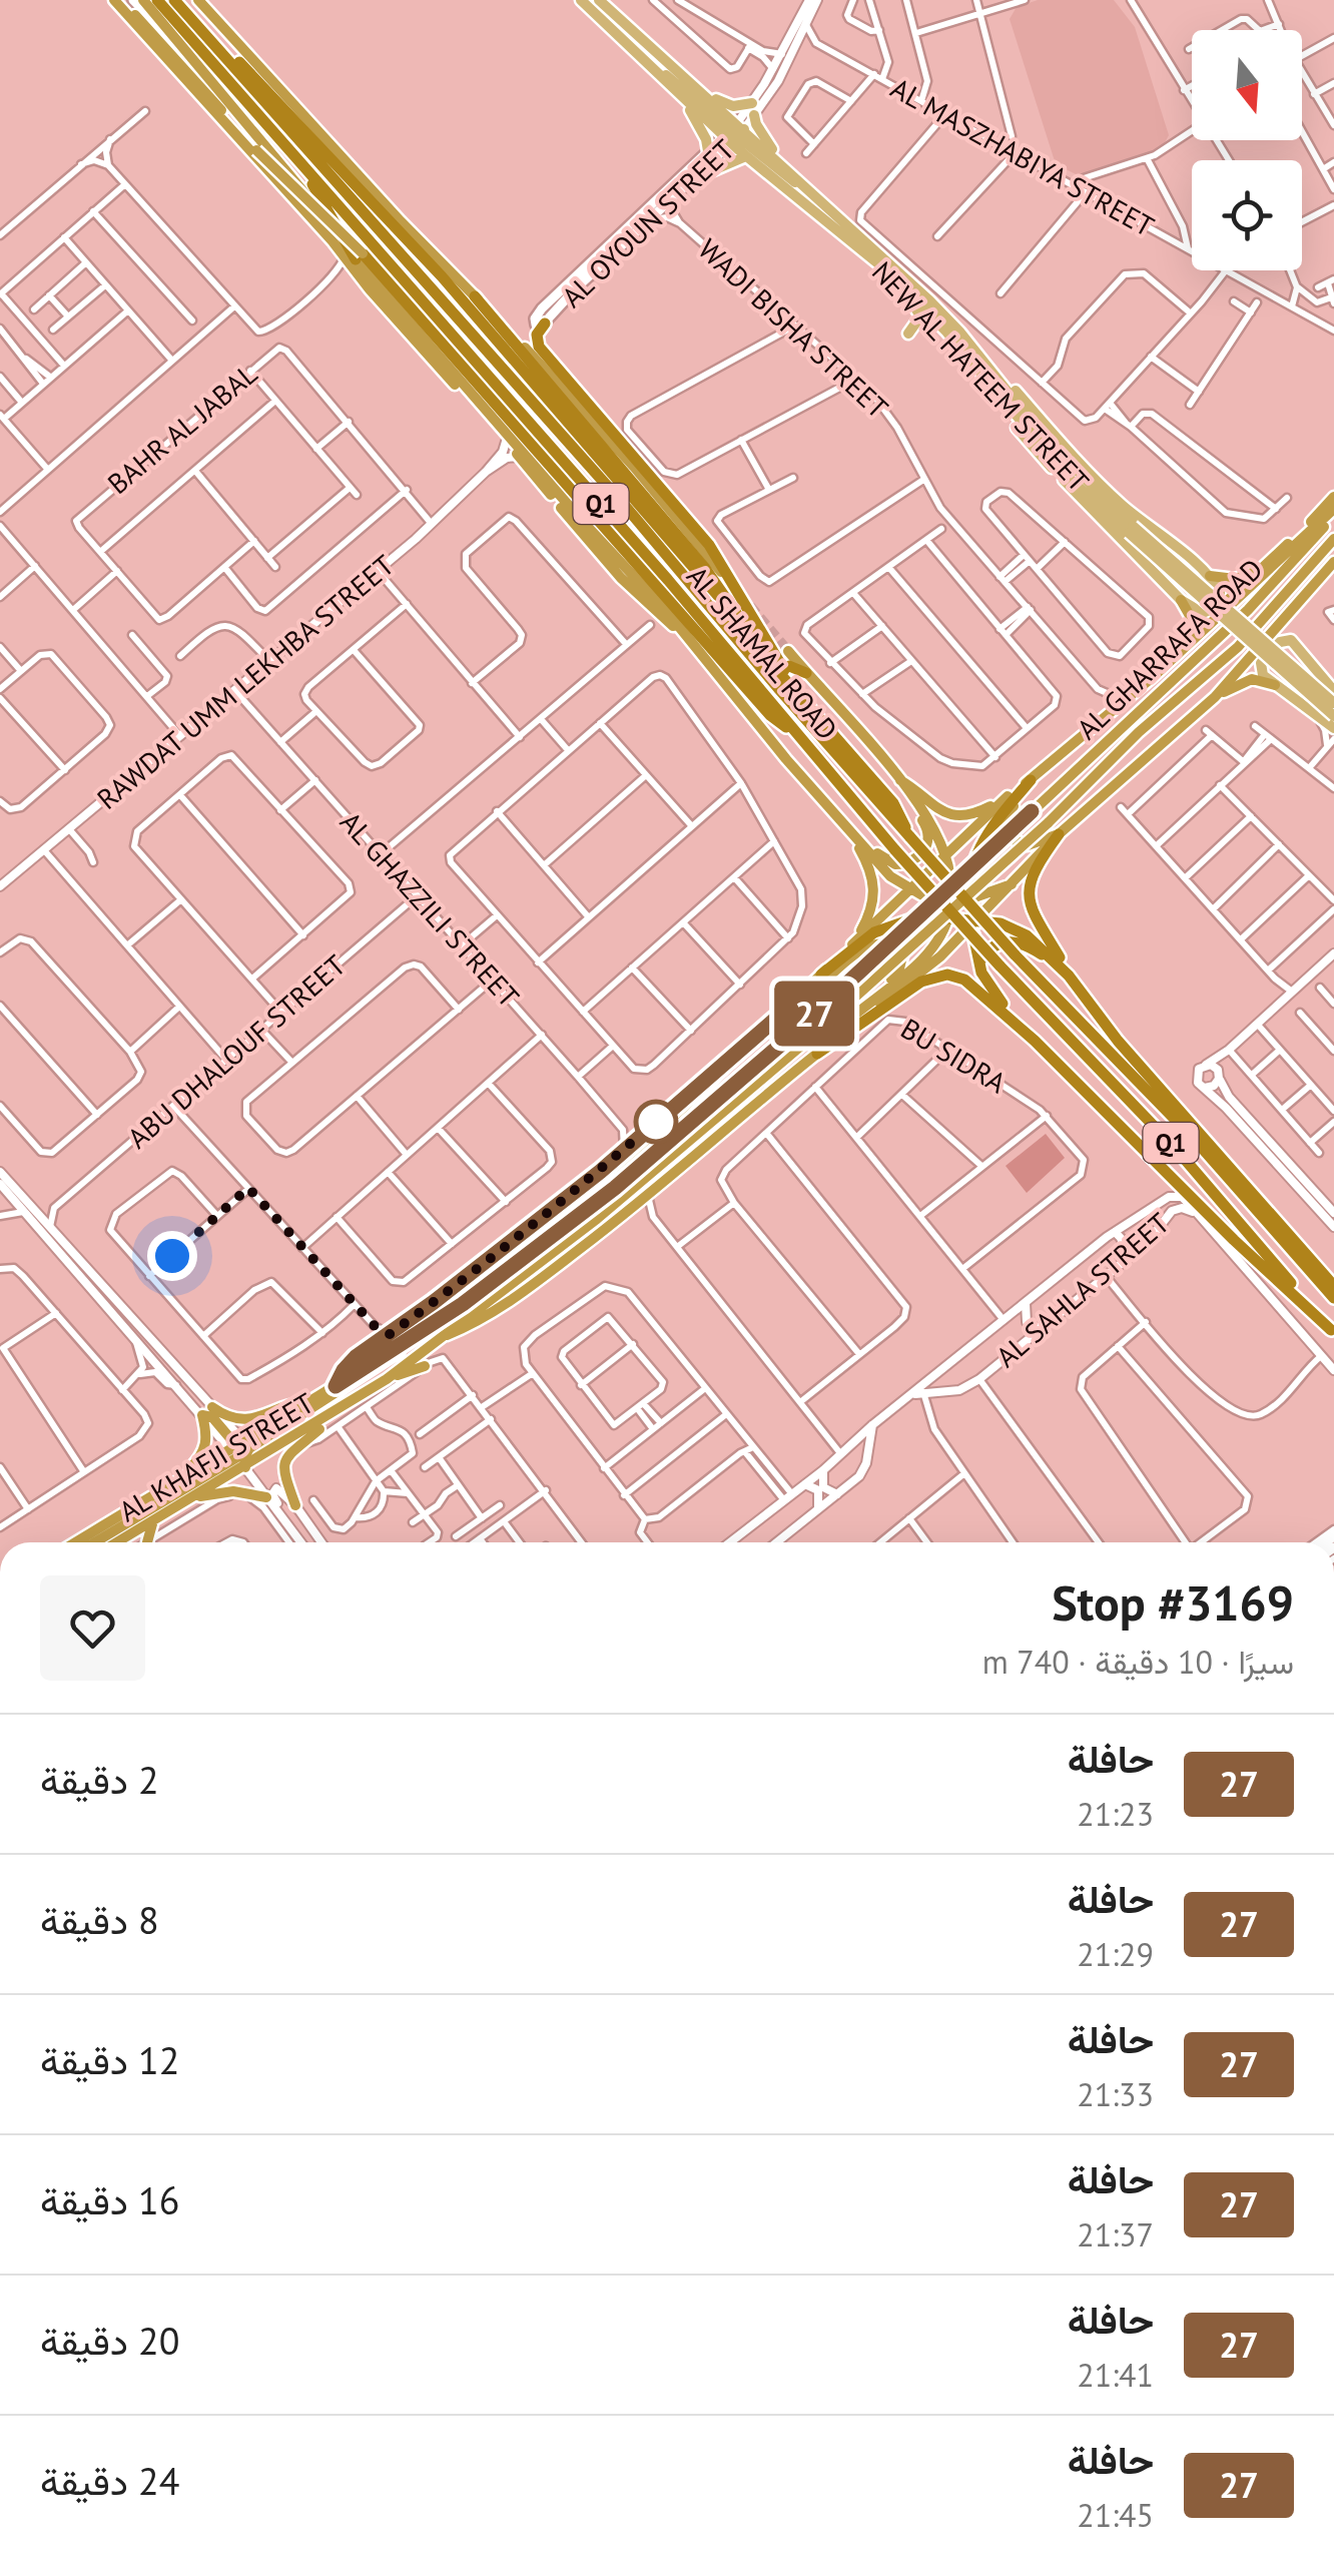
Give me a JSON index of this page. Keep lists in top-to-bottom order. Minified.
{"streets":{"highway":["Q1","AL GHARRAFA ROAD","AL SHAMAL ROAD","AL KHAFJI STREET"],"main road":["AL OYOUN STREET","NEW AL HATEEM STREET"],"street":["AL MASZHABIYA STREET","WADI BISHA STREET","BAHR AL JABAL","RAWDAT UMM LEKHBA STREET","AL GHAZZILI STREET","ABU DHALOUF STREET","BU SIDRA","AL SAHLA STREET"]},"crossings":[["AL MASZHABIYA STREET","AL OYOUN STREET"],["AL OYOUN STREET","WADI BISHA STREET"],["AL OYOUN STREET","NEW AL HATEEM STREET"],["BAHR AL JABAL","RAWDAT UMM LEKHBA STREET"],["AL GHARRAFA ROAD","AL KHAFJI STREET"],["RAWDAT UMM LEKHBA STREET","AL GHAZZILI STREET"],["AL GHAZZILI STREET","ABU DHALOUF STREET"]],"lines":["bus line 27"],"north":"bottom","page":{"on_map":"27","heading":["Stop #3169","سيرًا · 10 دقيقة · 740 m"],"list":[{"mark":"27","name":"حافلة","note":"21:23","value":"2 دقيقة"},{"mark":"27","name":"حافلة","note":"21:29","value":"8 دقيقة"},{"mark":"27","name":"حافلة","note":"21:33","value":"12 دقيقة"},{"mark":"27","name":"حافلة","note":"21:37","value":"16 دقيقة"},{"mark":"27","name":"حافلة","note":"21:41","value":"20 دقيقة"},{"mark":"27","name":"حافلة","note":"21:45","value":"24 دقيقة"}]}}
